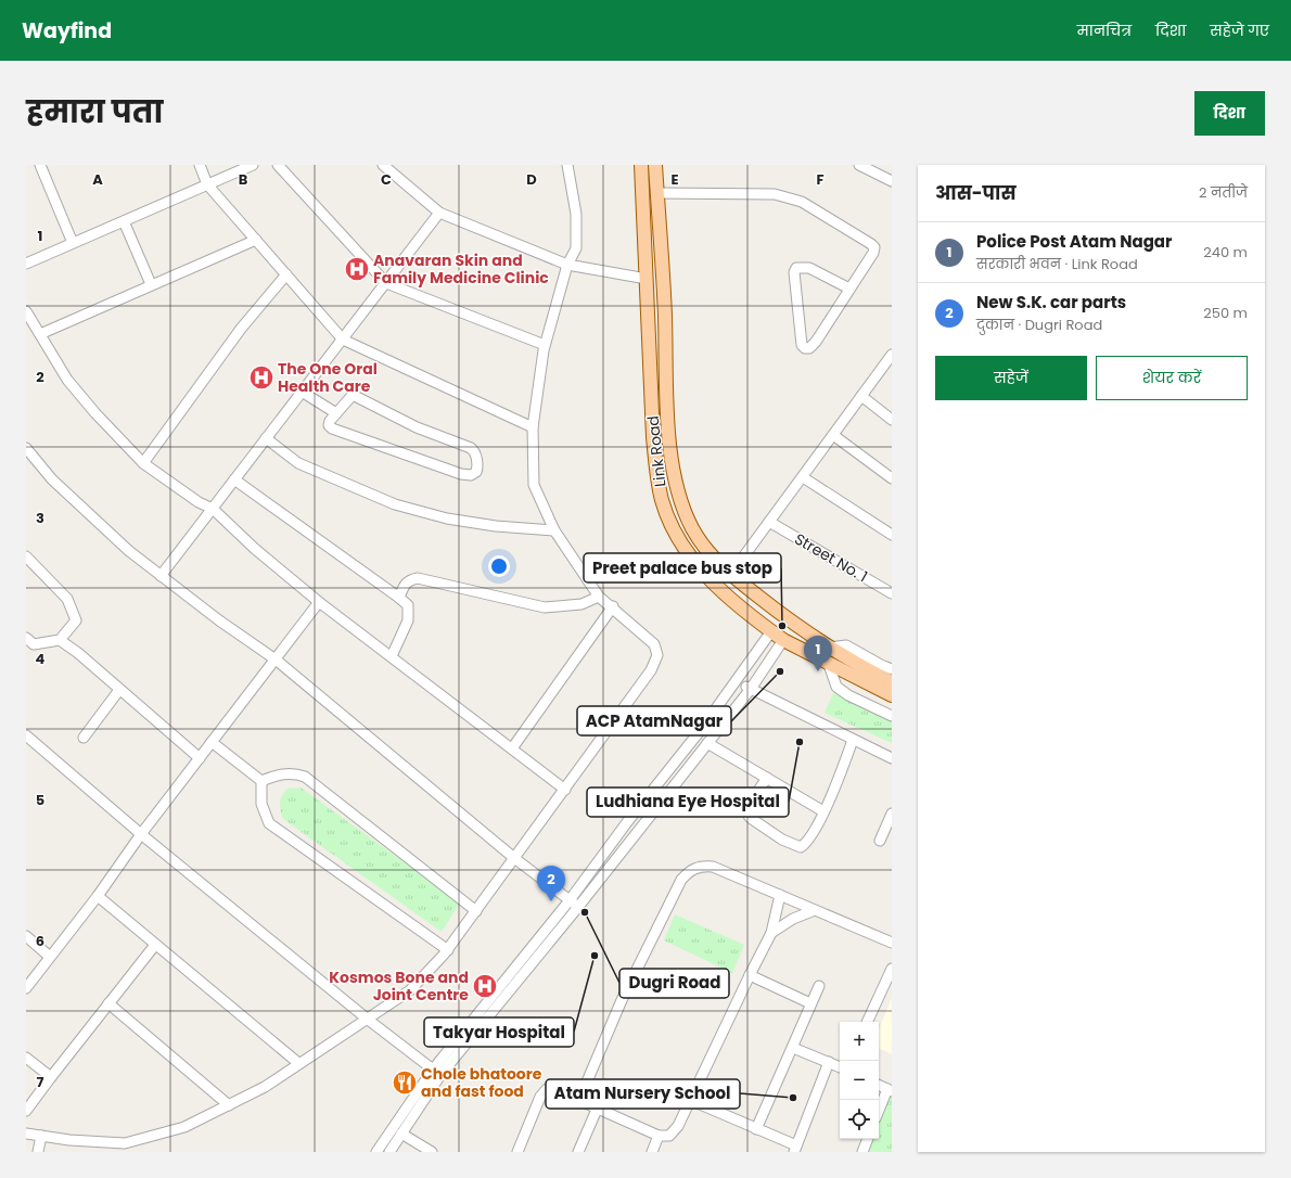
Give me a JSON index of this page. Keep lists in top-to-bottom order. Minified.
{"streets":{"main road":["Link Road"],"street":["Street No. 1"]},"places":{"hospital":["Anavaran Skin and Family Medicine Clinic","The One Oral Health Care","Kosmos Bone and Joint Centre"],"other":["Preet palace bus stop","ACP AtamNagar","Ludhiana Eye Hospital","Dugri Road","Takyar Hospital","Atam Nursery School"],"restaurant":["Chole bhatoore and fast food"]},"page":{"header":"Wayfind","nav":["मानचित्र","दिशा","सहेजे गए"],"title":"हमारा पता","buttons":["दिशा",["सहेजें","शेयर करें"]],"heading":["आस-पास","2 नतीजे"],"list":[{"mark":"1","name":"Police Post Atam Nagar","note":"सरकारी भवन · Link Road","value":"240 m"},{"mark":"2","name":"New S.K. car parts","note":"दुकान · Dugri Road","value":"250 m"}],"pins":["1","2"],"map_buttons":["+","−"]},"grid":{"columns":["A","B","C","D","E","F"],"rows":["1","2","3","4","5","6","7"]}}
